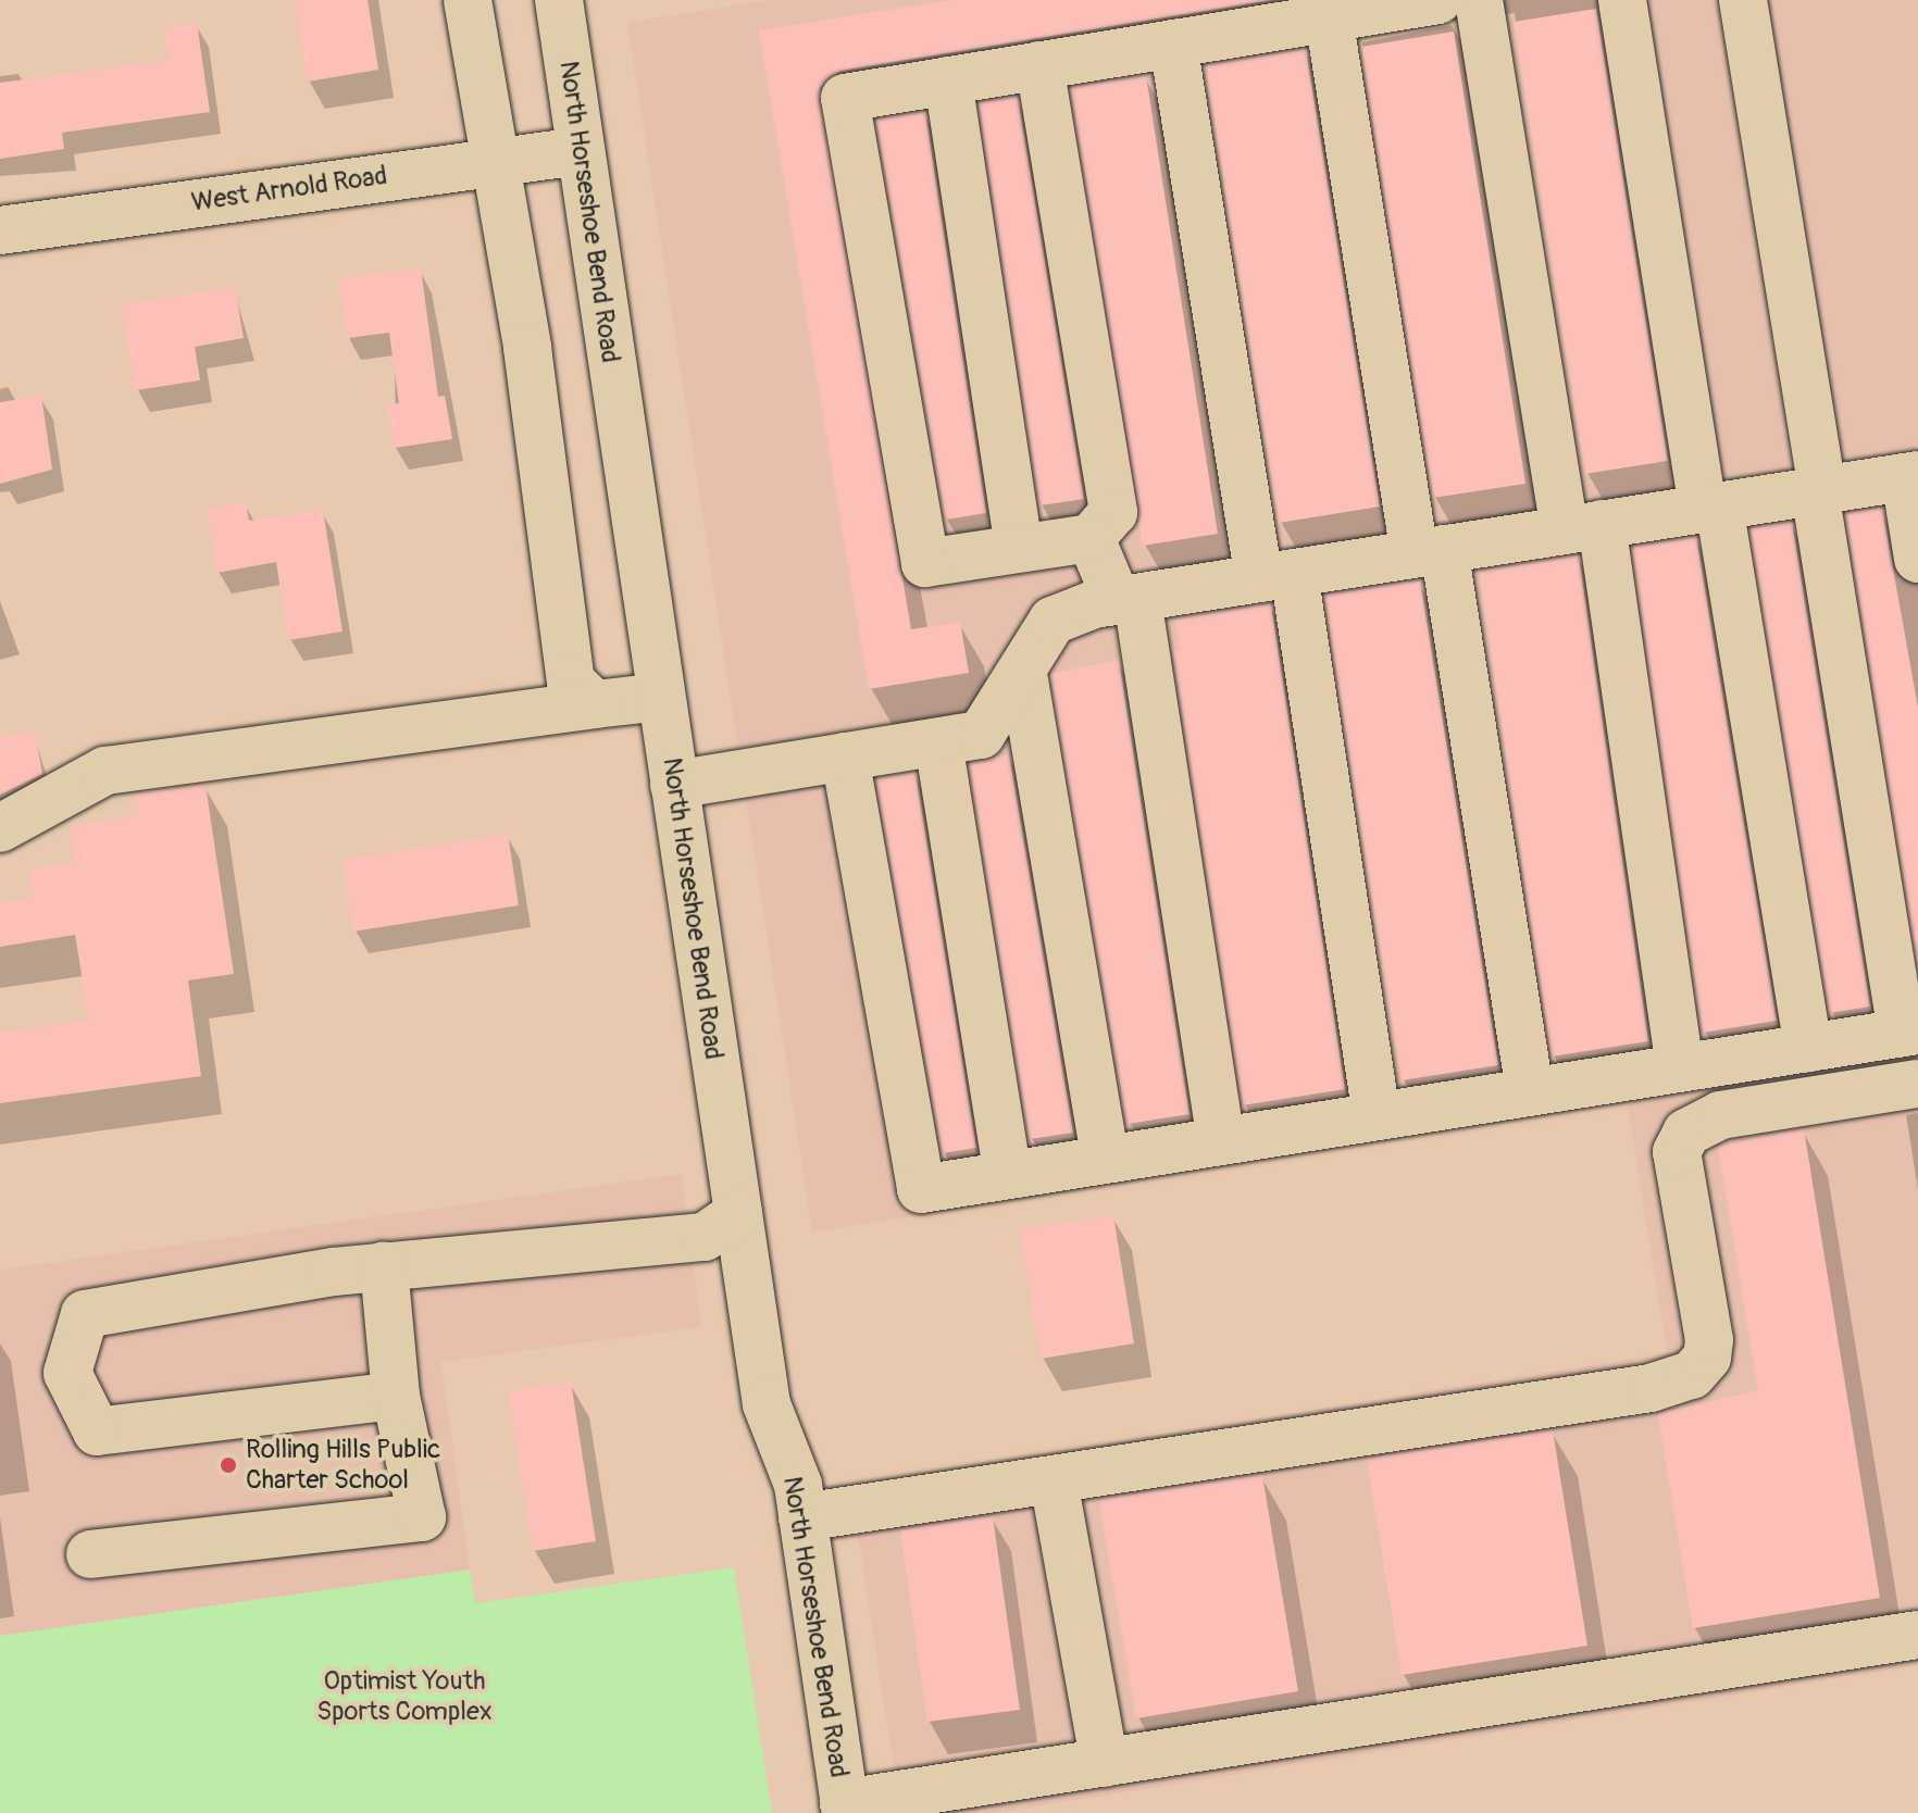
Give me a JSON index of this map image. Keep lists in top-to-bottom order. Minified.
{"streets":{"street":["West Arnold Road","North Horseshoe Bend Road"]},"crossings":[["West Arnold Road","North Horseshoe Bend Road"]],"parks":["Optimist Youth Sports Complex"],"places":["Rolling Hills Public Charter School"]}
